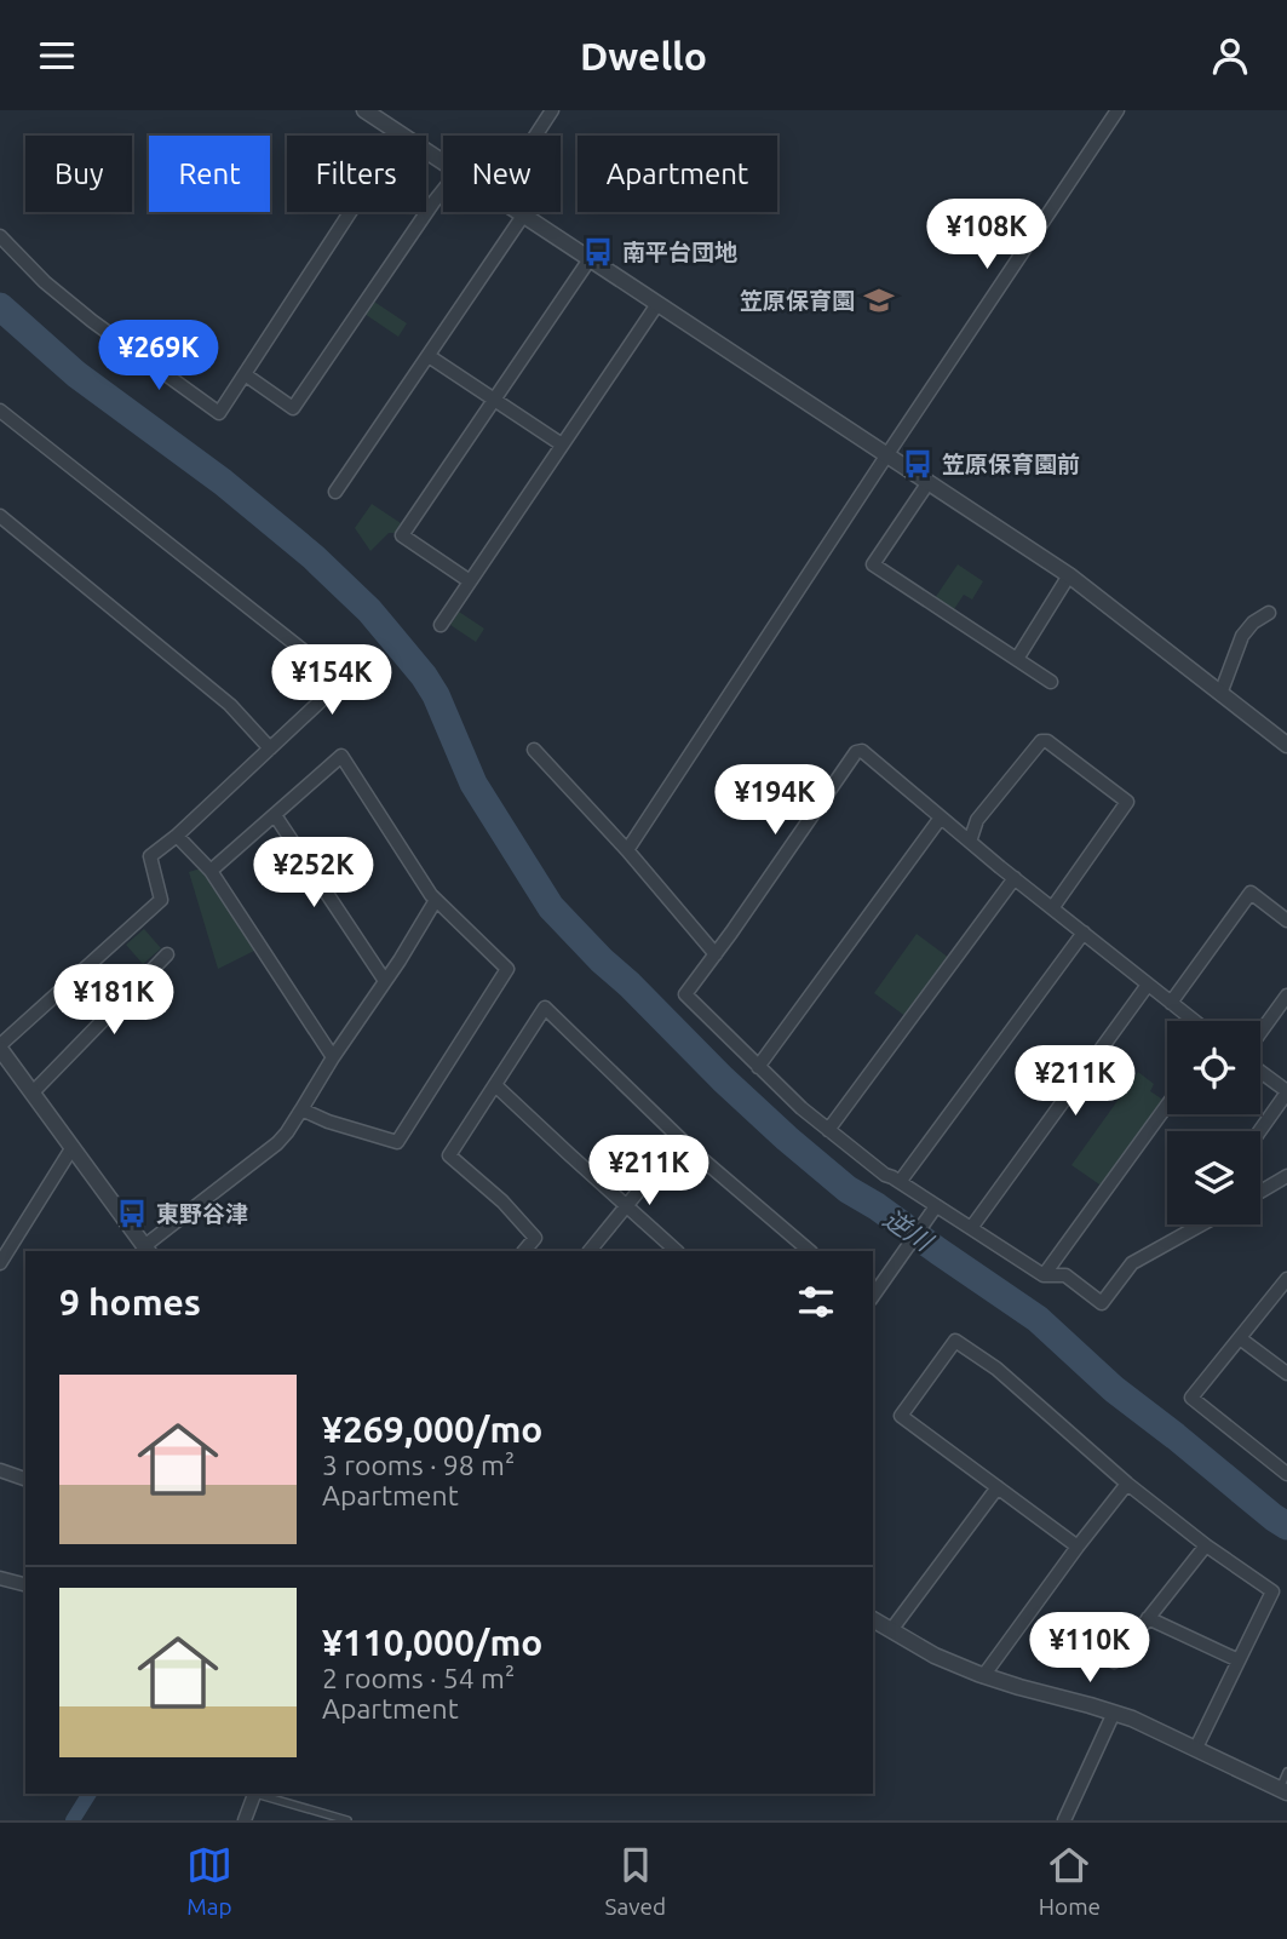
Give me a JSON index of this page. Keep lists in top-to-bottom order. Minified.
{"water":["逆川"],"places":{"bus stop":["南平台団地","笠原保育園前","東野谷津"],"school or university":["笠原保育園"]},"page":{"header":"Dwello","chip":["Buy","Rent","Filters","New","Apartment"],"price":["¥108K","¥269K","¥154K","¥194K","¥252K","¥181K","¥211K","¥211K","¥110K"],"heading":"9 homes","list":[{"name":"¥269,000/mo","note":"3 rooms · 98 m² · Apartment"},{"name":"¥110,000/mo","note":"2 rooms · 54 m² · Apartment"}],"tabs":["Map","Saved","Home"]}}
